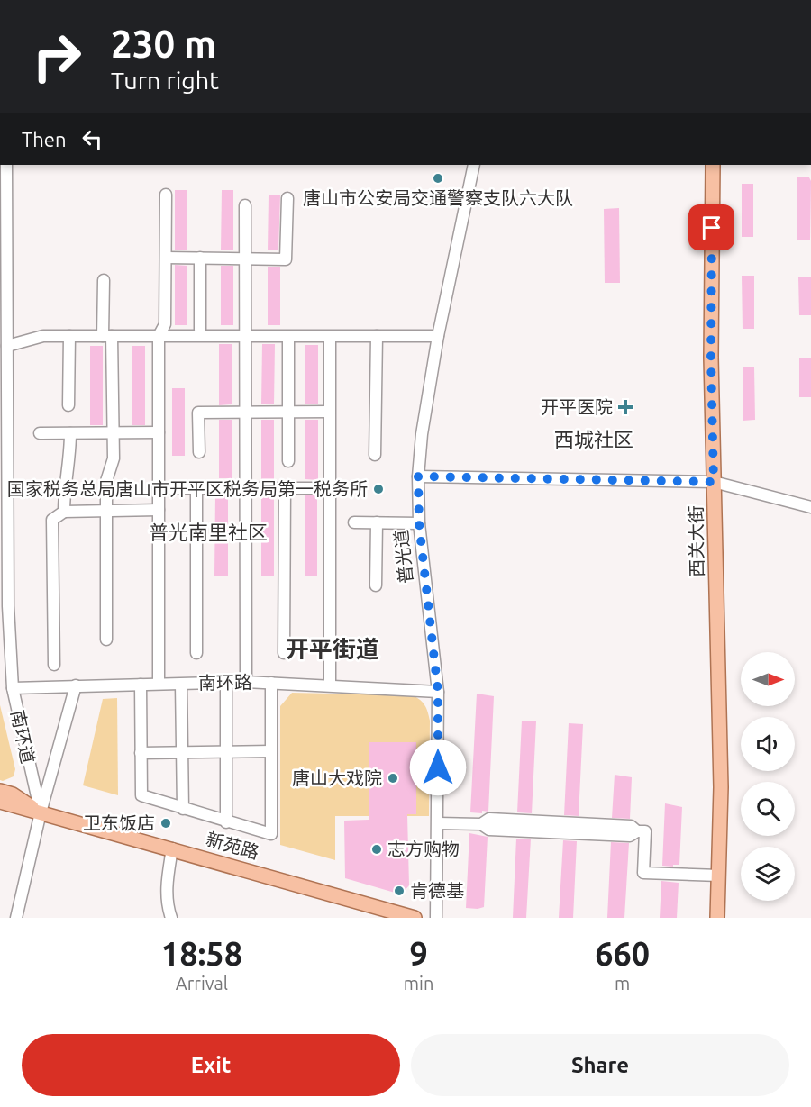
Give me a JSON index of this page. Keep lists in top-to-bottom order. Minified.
{"streets":{"main road":["西关大街","新苑路"],"street":["普光道","南环路","南环道"]},"crossings":[["普光道","南环路"],["南环路","南环道"],["南环道","新苑路"]],"districts":["西城社区","普光南里社区","开平街道"],"places":{"other":["唐山市公安局交通警察支队六大队","国家税务总局唐山市开平区税务局第一税务所","唐山大戏院","卫东饭店","志方购物","肯德基"],"health":["开平医院"]},"north":"right","page":{"turn":["230 m","Turn right"],"then":"Then","eta":["18:58","Arrival","9","min","660","m"],"buttons":["Exit","Share"]}}
